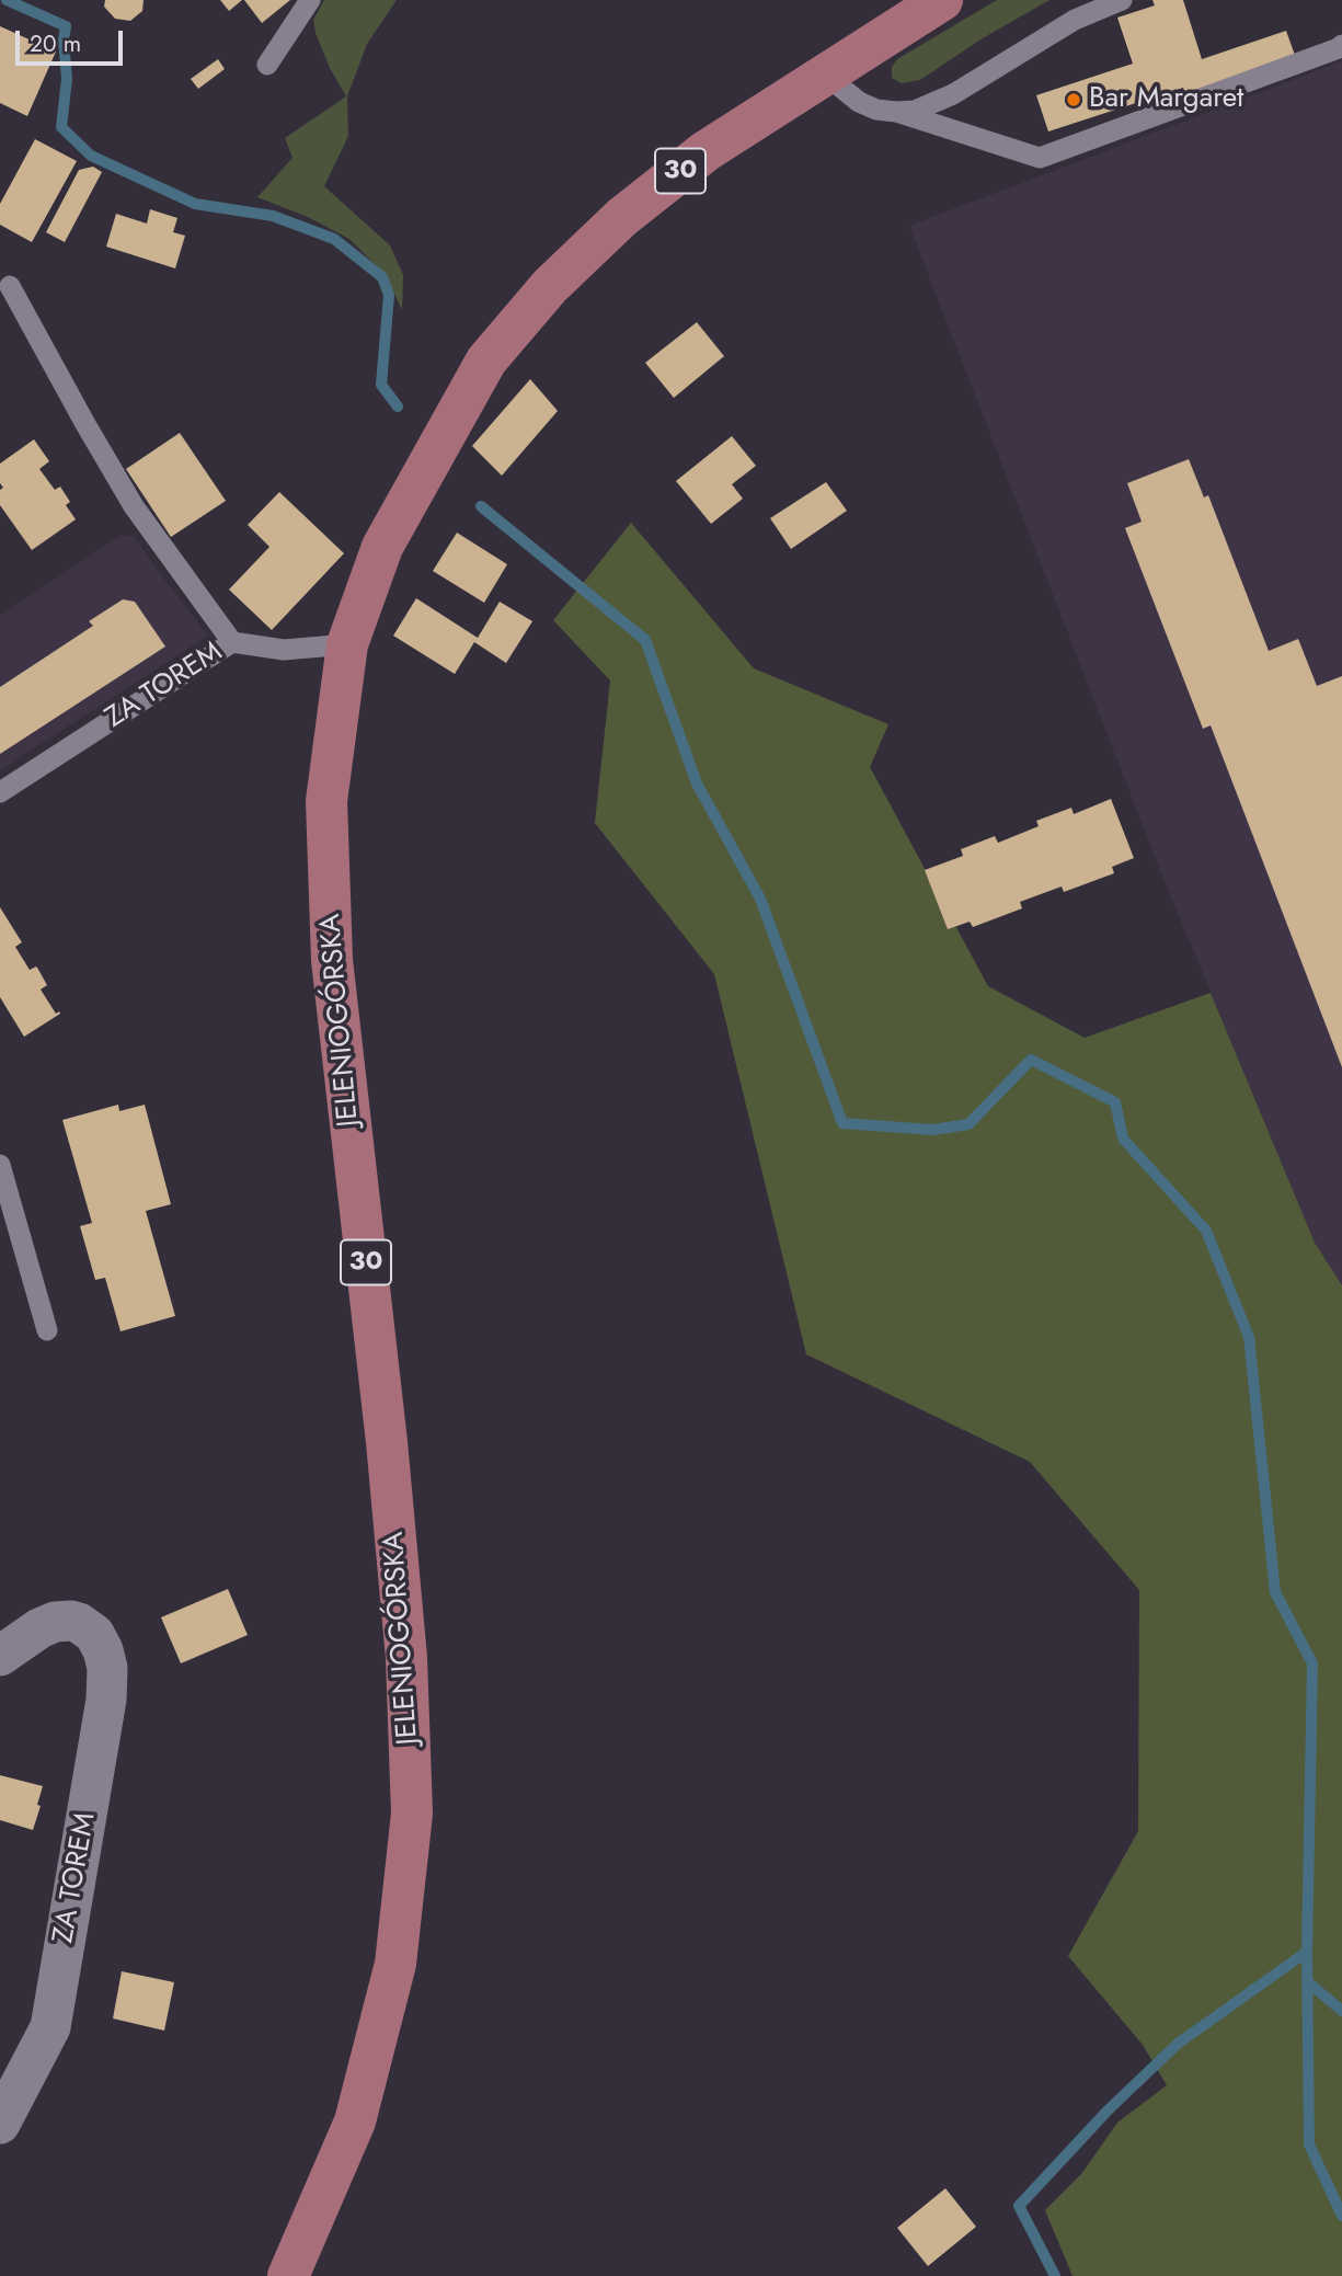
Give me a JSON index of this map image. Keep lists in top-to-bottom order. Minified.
{"streets":{"main road":["30","JELENIOGÓRSKA"],"street":["ZA TOREM"]},"crossings":[["ZA TOREM","JELENIOGÓRSKA"]],"places":["Bar Margaret"],"scale_bar":"20 m"}
